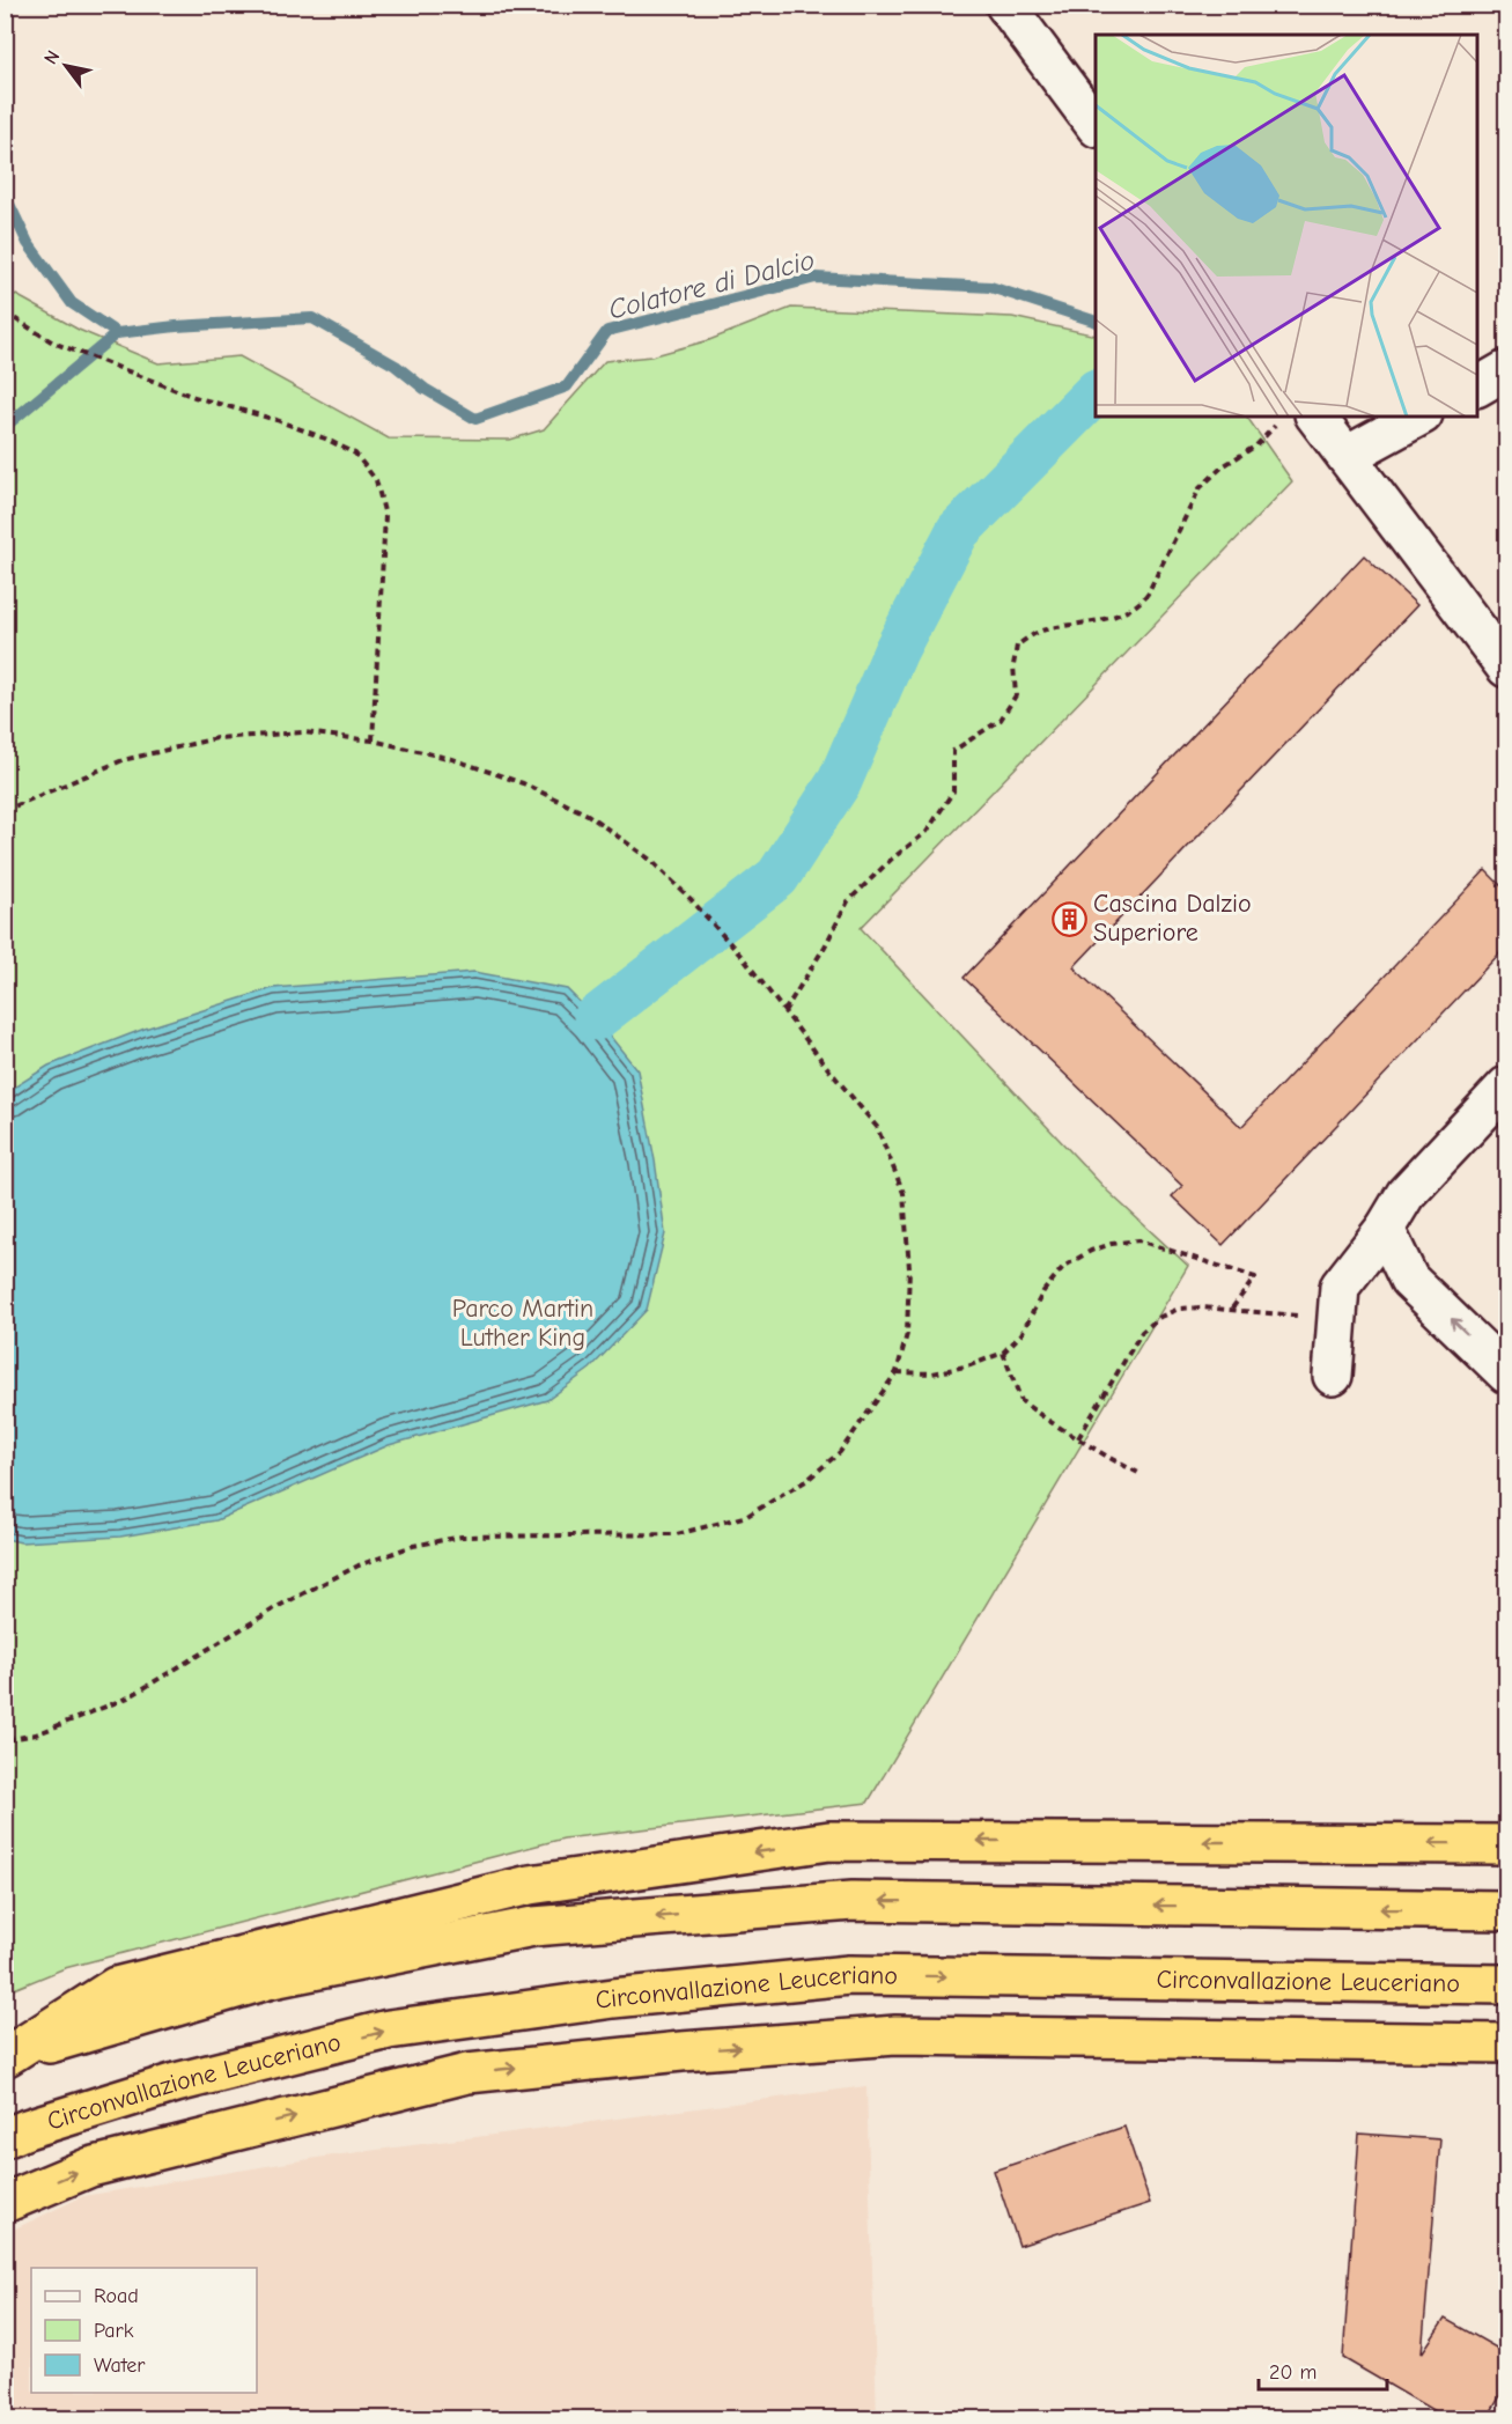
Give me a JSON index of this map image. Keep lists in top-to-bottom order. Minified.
{"streets":{"highway":["Circonvallazione Leuceriano"]},"water":["Colatore di Dalcio"],"parks":["Parco Martin Luther King"],"places":{"building":["Cascina Dalzio Superiore"]},"legend":["Road","Park","Water"],"scale_bar":"20 m","north":"top left"}
